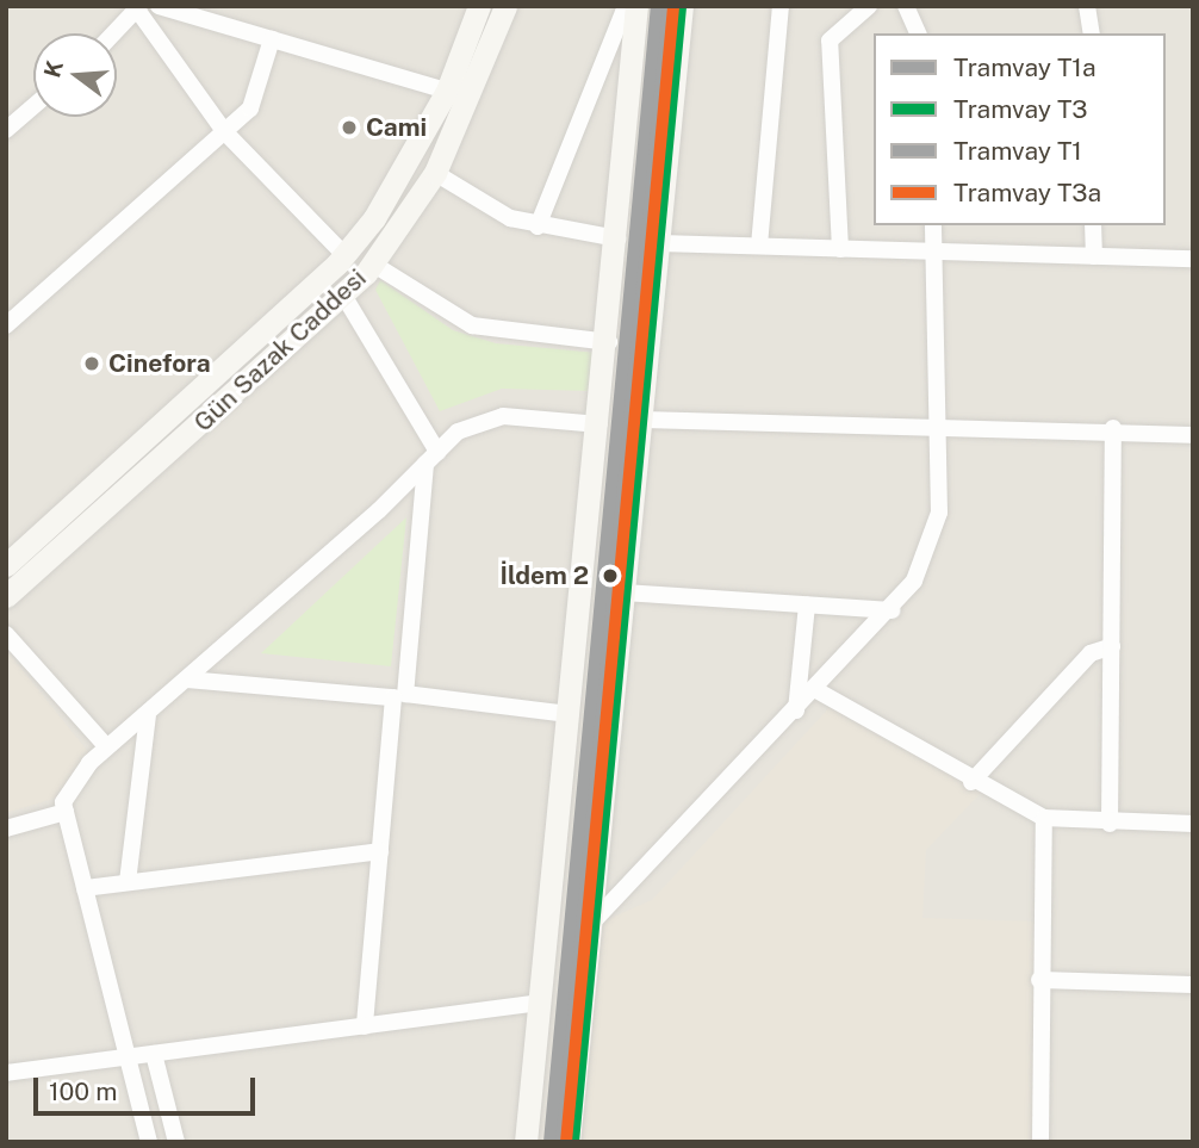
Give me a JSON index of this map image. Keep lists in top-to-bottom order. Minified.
{"streets":{"street":["Gün Sazak Caddesi"]},"places":["Cami","Cinefora","İldem 2"],"lines":["tram line T1a","tram line T1","tram line T3","tram line T3a"],"legend":["Tramvay T1a","Tramvay T3","Tramvay T1","Tramvay T3a"],"scale_bar":"100 m","north":"left"}
